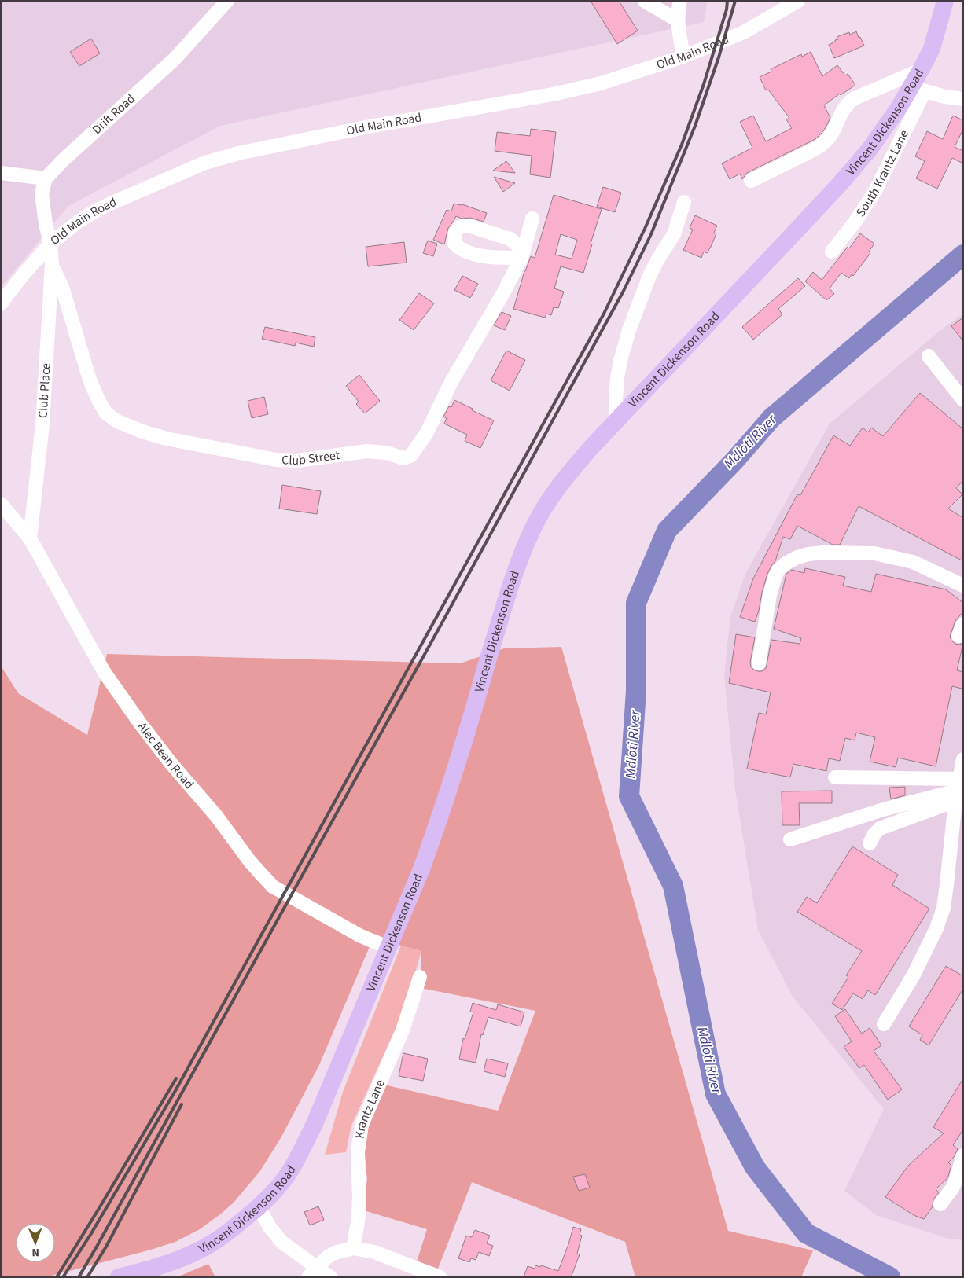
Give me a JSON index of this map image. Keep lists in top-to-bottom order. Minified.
{"streets":{"main road":["Vincent Dickenson Road"],"street":["Old Main Road","Drift Road","South Krantz Lane","Club Place","Club Street","Alec Bean Road","Krantz Lane"]},"crossings":[["Old Main Road","Club Place"],["Vincent Dickenson Road","South Krantz Lane"],["Vincent Dickenson Road","Alec Bean Road"],["Club Place","Club Street"],["Club Place","Alec Bean Road"]],"water":["Mdloti River"],"north":"bottom"}
